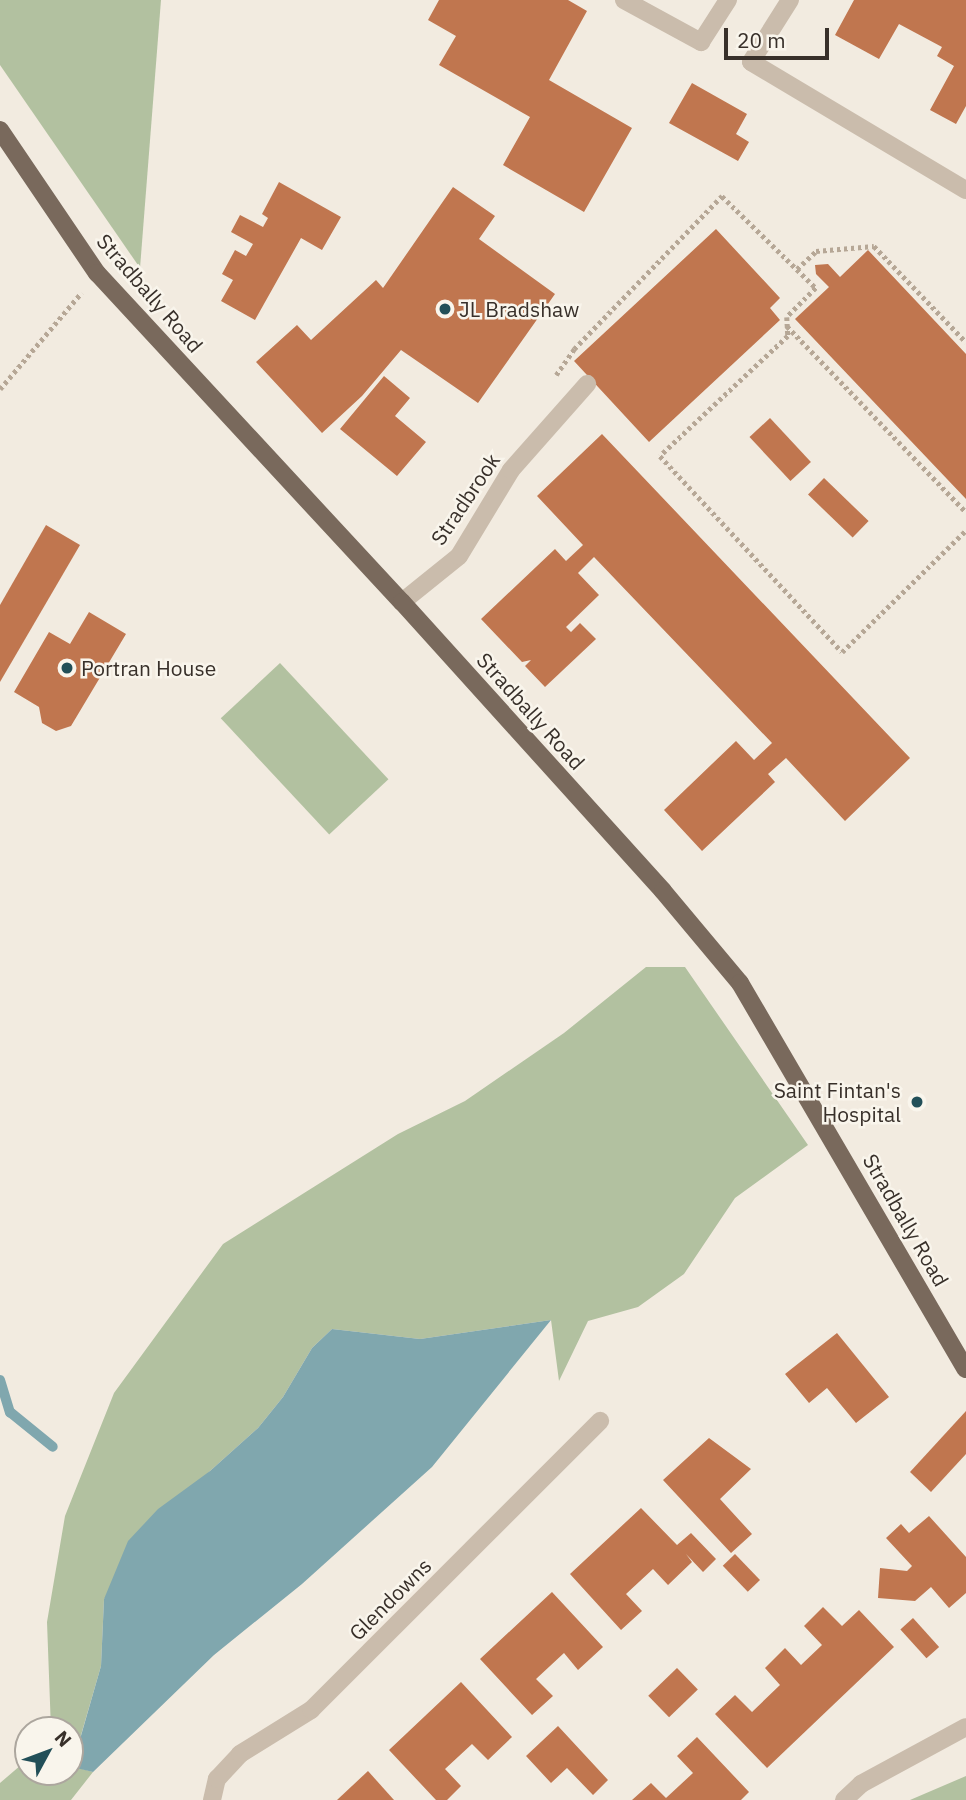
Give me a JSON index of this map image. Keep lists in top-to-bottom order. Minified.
{"streets":{"main road":["Stradbally Road"],"street":["Stradbrook","Glendowns"]},"crossings":[["Stradbally Road","Stradbrook"]],"places":["JL Bradshaw","Portran House","Saint Fintan's Hospital"],"scale_bar":"20 m","north":"top right"}
